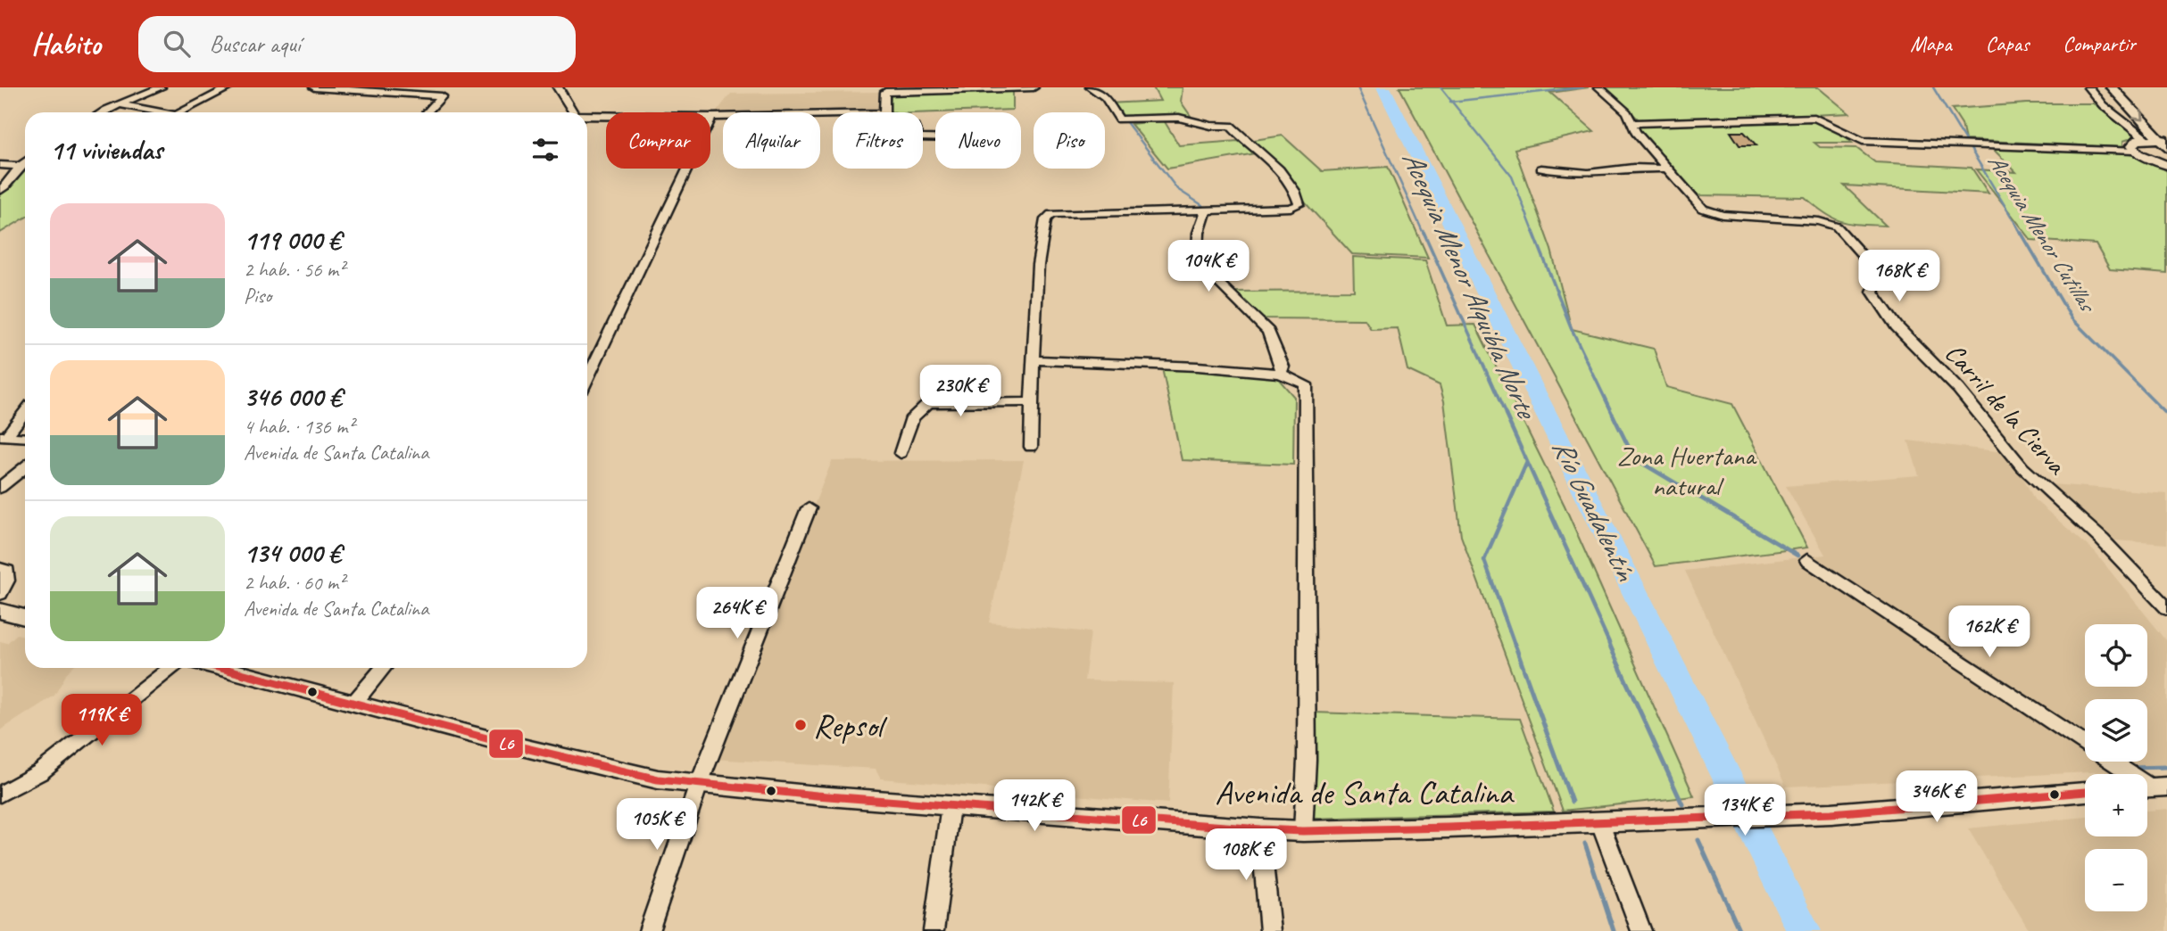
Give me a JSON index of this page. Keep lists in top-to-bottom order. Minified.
{"streets":{"main road":["Avenida de Santa Catalina"],"street":["Carril de la Cierva"]},"water":["Acequia Menor Cutillas","Acequia Menor Alquibla Norte","Río Guadalentín"],"parks":["Zona Huertana natural"],"places":["Repsol"],"lines":["transit line L6"],"page":{"header":"Habito","search":"Buscar aquí","nav":["Mapa","Capas","Compartir"],"chip":["Comprar","Alquilar","Filtros","Nuevo","Piso"],"heading":"11 viviendas","list":[{"name":"119 000 €","note":"2 hab. · 56 m² · Piso"},{"name":"346 000 €","note":"4 hab. · 136 m² · Avenida de Santa Catalina"},{"name":"134 000 €","note":"2 hab. · 60 m² · Avenida de Santa Catalina"}],"price":["104K €","168K €","230K €","264K €","162K €","119K €","346K €","142K €","134K €","105K €","108K €"],"map_buttons":["+","−"]}}
